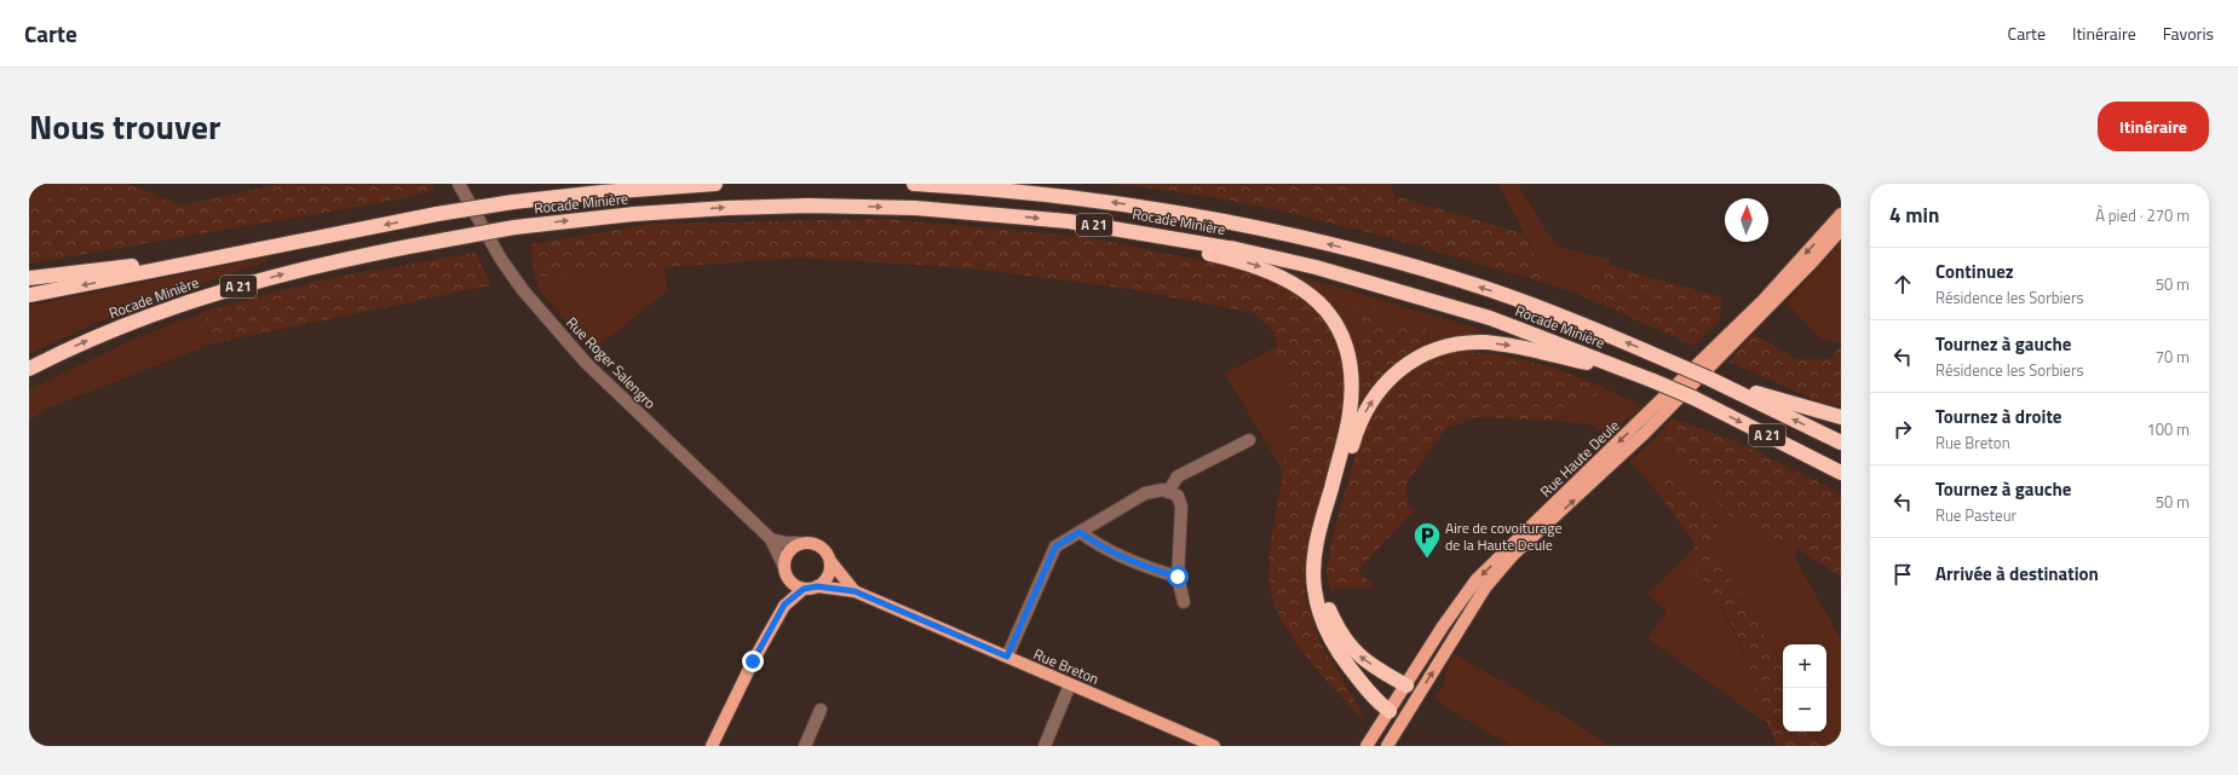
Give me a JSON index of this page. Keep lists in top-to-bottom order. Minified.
{"streets":{"highway":["Rocade Minière","A 21"],"main road":["Rue Haute Deule","Rue Breton"],"street":["Rue Roger Salengro"]},"crossings":[["Rue Roger Salengro","Rue Breton"]],"places":{"parking":["Aire de covoiturage de la Haute Deule"]},"north":"top","page":{"header":"Carte","nav":["Carte","Itinéraire","Favoris"],"title":"Nous trouver","buttons":"Itinéraire","heading":["4 min","À pied · 270 m"],"list":[["Continuez","Résidence les Sorbiers","50 m"],["Tournez à gauche","Résidence les Sorbiers","70 m"],["Tournez à droite","Rue Breton","100 m"],["Tournez à gauche","Rue Pasteur","50 m"],"Arrivée à destination"],"map_buttons":["+","−"]}}
